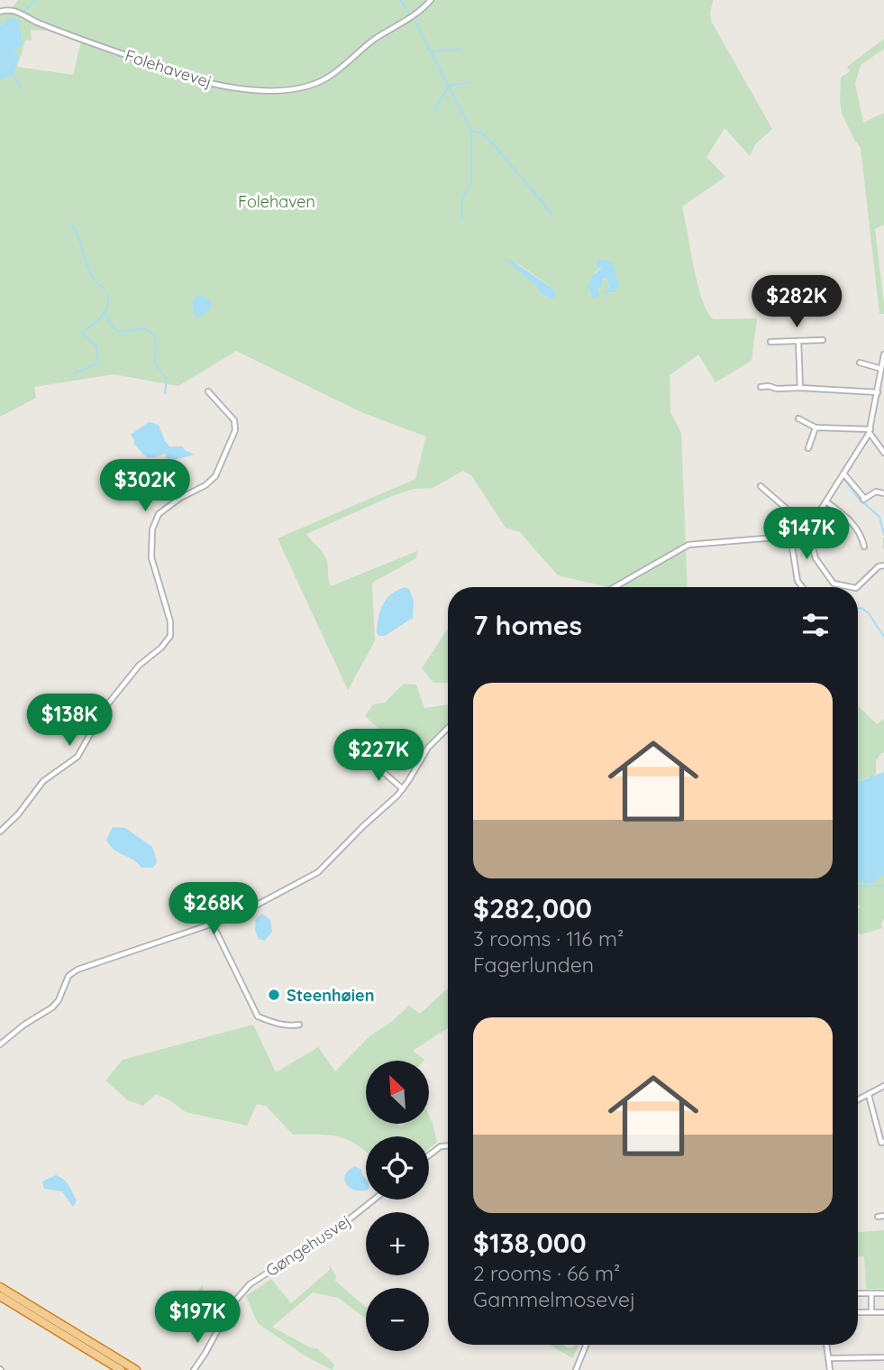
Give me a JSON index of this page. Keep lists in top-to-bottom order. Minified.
{"streets":{"street":["Folehavevej","Gøngehusvej"]},"parks":["Folehaven"],"places":["Steenhøien"],"north":"top left","page":{"price":["$282K","$302K","$147K","$138K","$227K","$268K","$197K"],"heading":"7 homes","list":[{"name":"$282,000","note":"3 rooms · 116 m² · Fagerlunden"},{"name":"$138,000","note":"2 rooms · 66 m² · Gammelmosevej"}],"map_buttons":["+","−"]}}
